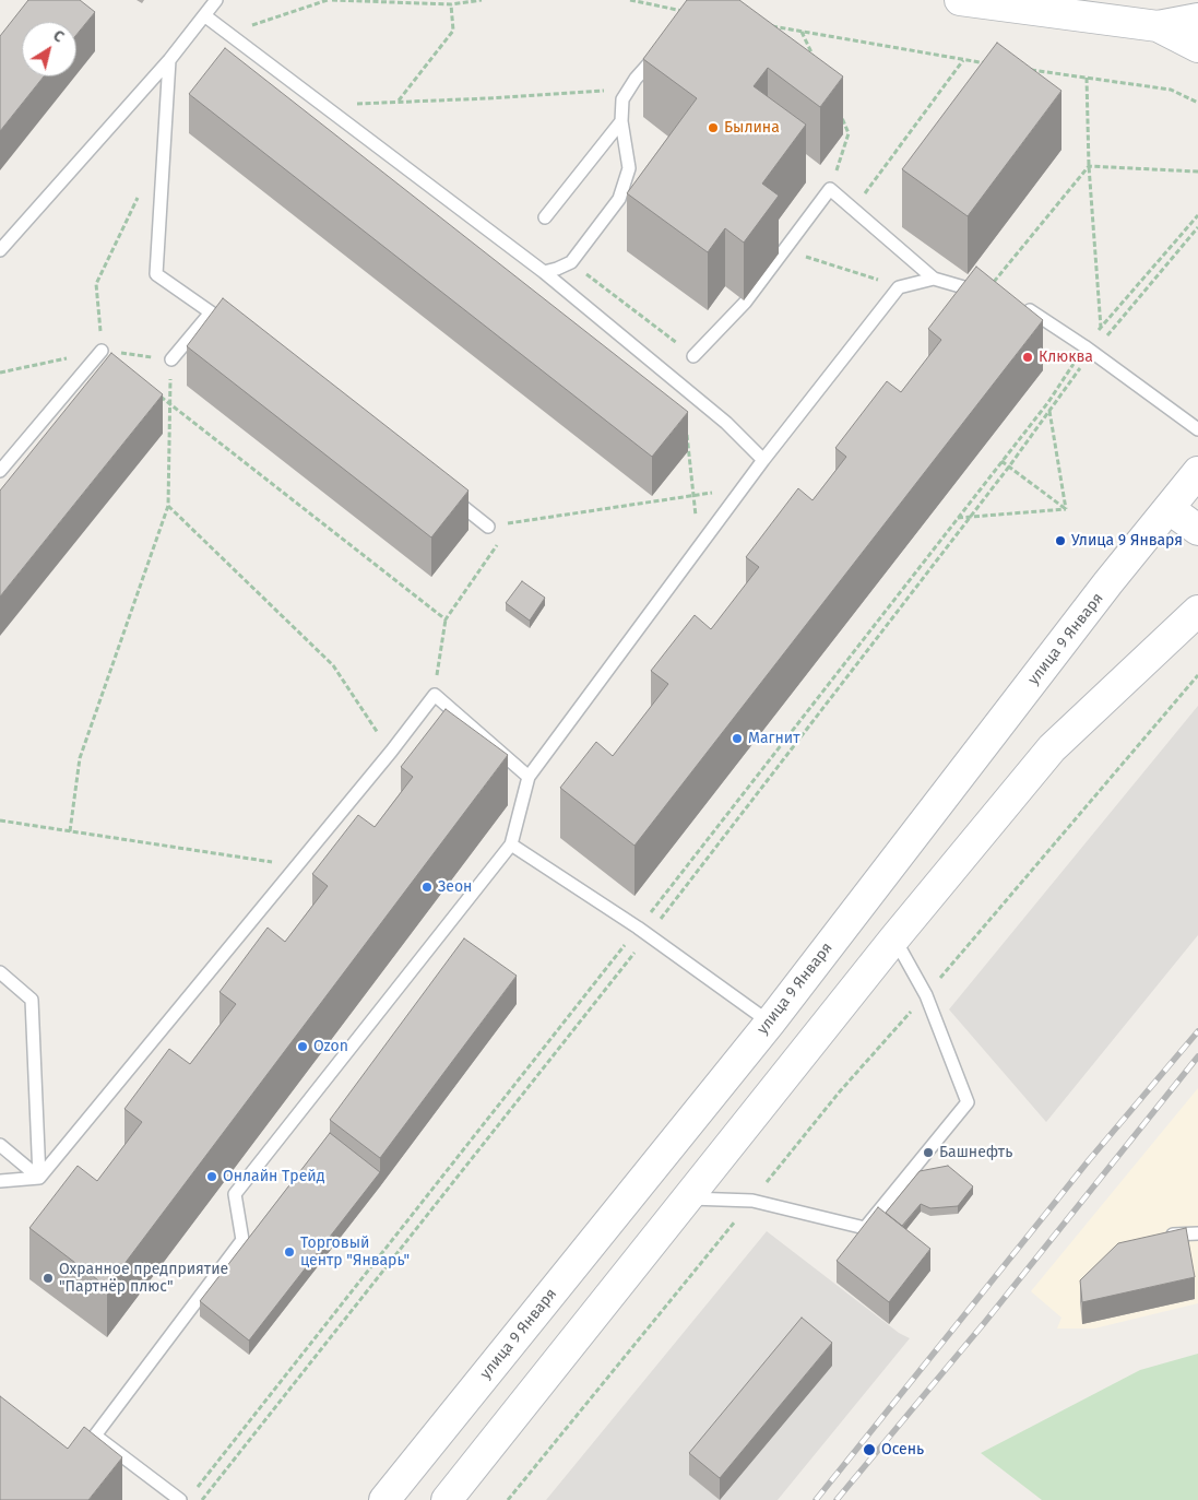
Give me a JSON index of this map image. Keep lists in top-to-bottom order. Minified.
{"streets":{"main road":["улица 9 Января"]},"places":["Былина","Клюква","Улица 9 Января","Магнит","Зеон","Ozon","Башнефть","Онлайн Трейд","Торговый центр \"Январь\"","Охранное предприятие \"Партнёр плюс\"","Осень"],"north":"top right"}
